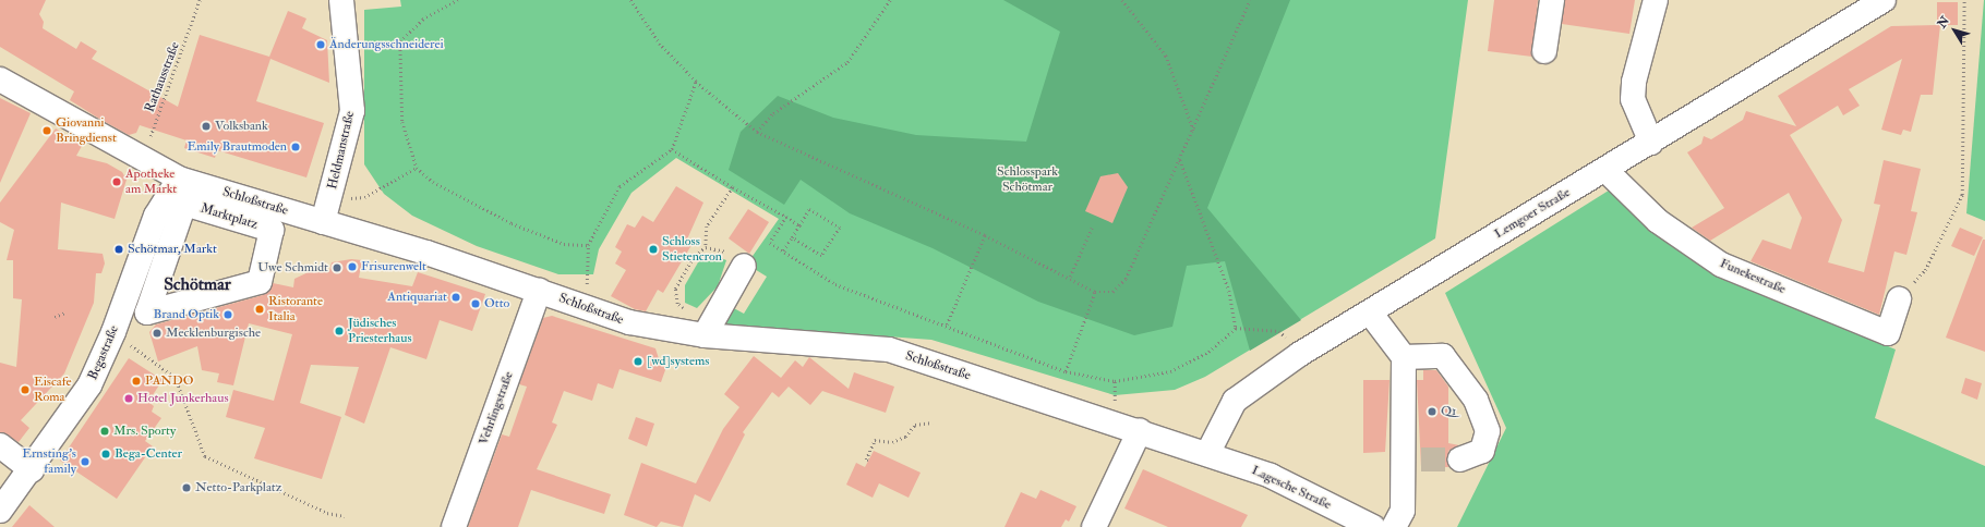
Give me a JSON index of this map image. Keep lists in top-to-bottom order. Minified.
{"streets":{"street":["Heldmanstraße","Schloßstraße","Lemgoer Straße","Marktplatz","Funekestraße","Begastraße","Vehrlingstraße","Lagesche Straße"],"path":["Rathausstraße"]},"crossings":[["Rathausstraße","Schloßstraße"],["Heldmanstraße","Schloßstraße"],["Schloßstraße","Lemgoer Straße"],["Schloßstraße","Begastraße"],["Schloßstraße","Vehrlingstraße"],["Schloßstraße","Lagesche Straße"],["Lemgoer Straße","Funekestraße"],["Lemgoer Straße","Lagesche Straße"]],"districts":["Schötmar"],"parks":["Schlosspark Schötmar"],"places":["Änderungsschneiderei","Volksbank","Giovanni Bringdienst","Emily Brautmoden","Apotheke am Markt","Schötmar, Markt","Schloss Stietencron","Frisurenwelt","Uwe Schmidt","Antiquariat","Otto","Ristorante Italia","Brand Optik","Jüdisches Priesterhaus","Mecklenburgische","[wd]systems","PANDO","Eiscafe Roma","Hotel Junkerhaus","Q1","Mrs. Sporty","Bega-Center","Ernsting's family","Netto-Parkplatz"],"north":"top left"}
